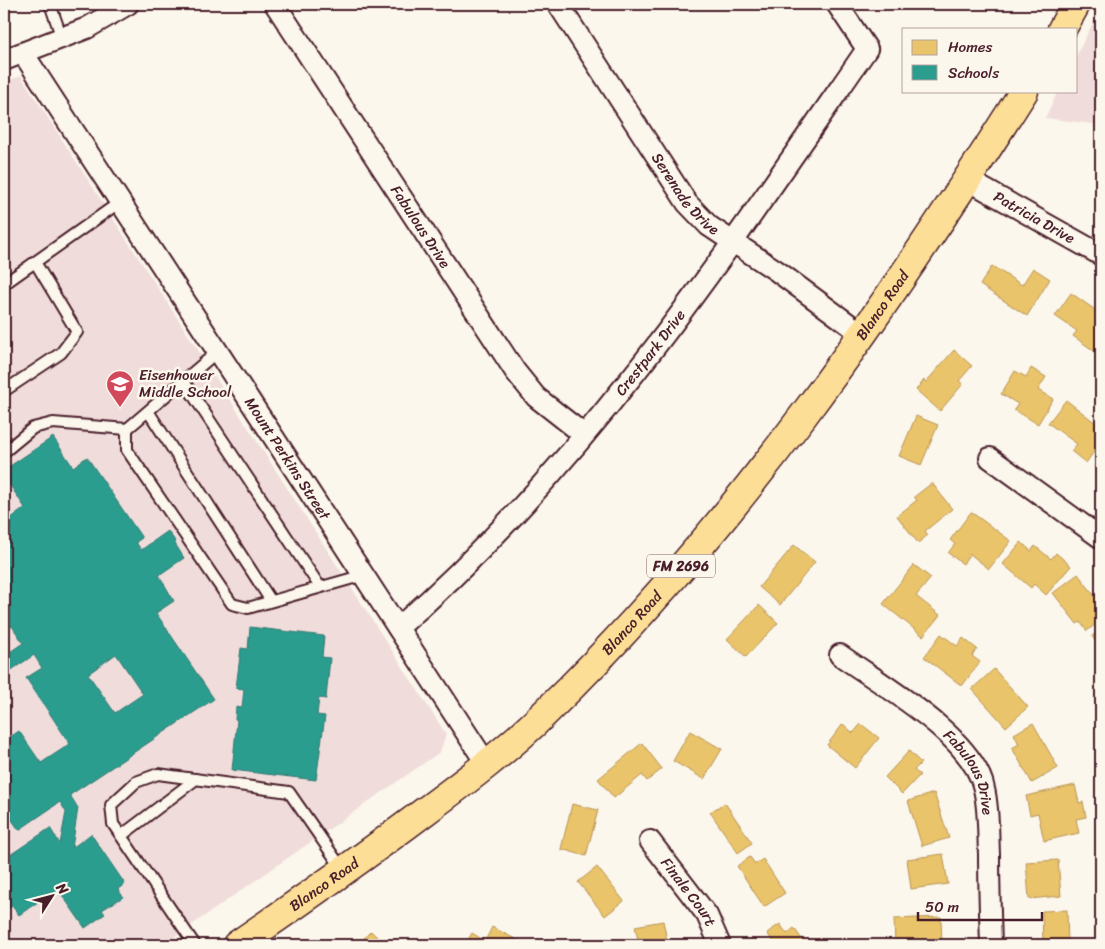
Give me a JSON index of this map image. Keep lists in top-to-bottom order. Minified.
{"streets":{"main road":["Blanco Road","FM 2696"],"street":["Serenade Drive","Patricia Drive","Fabulous Drive","Crestpark Drive","Mount Perkins Street","Finale Court"]},"crossings":[["Serenade Drive","Blanco Road"],["Serenade Drive","Crestpark Drive"],["Patricia Drive","Blanco Road"],["Fabulous Drive","Crestpark Drive"],["Blanco Road","Mount Perkins Street"],["Crestpark Drive","Mount Perkins Street"]],"places":{"school or university":["Eisenhower Middle School"]},"legend":["Homes","Schools"],"scale_bar":"50 m","north":"top right"}
